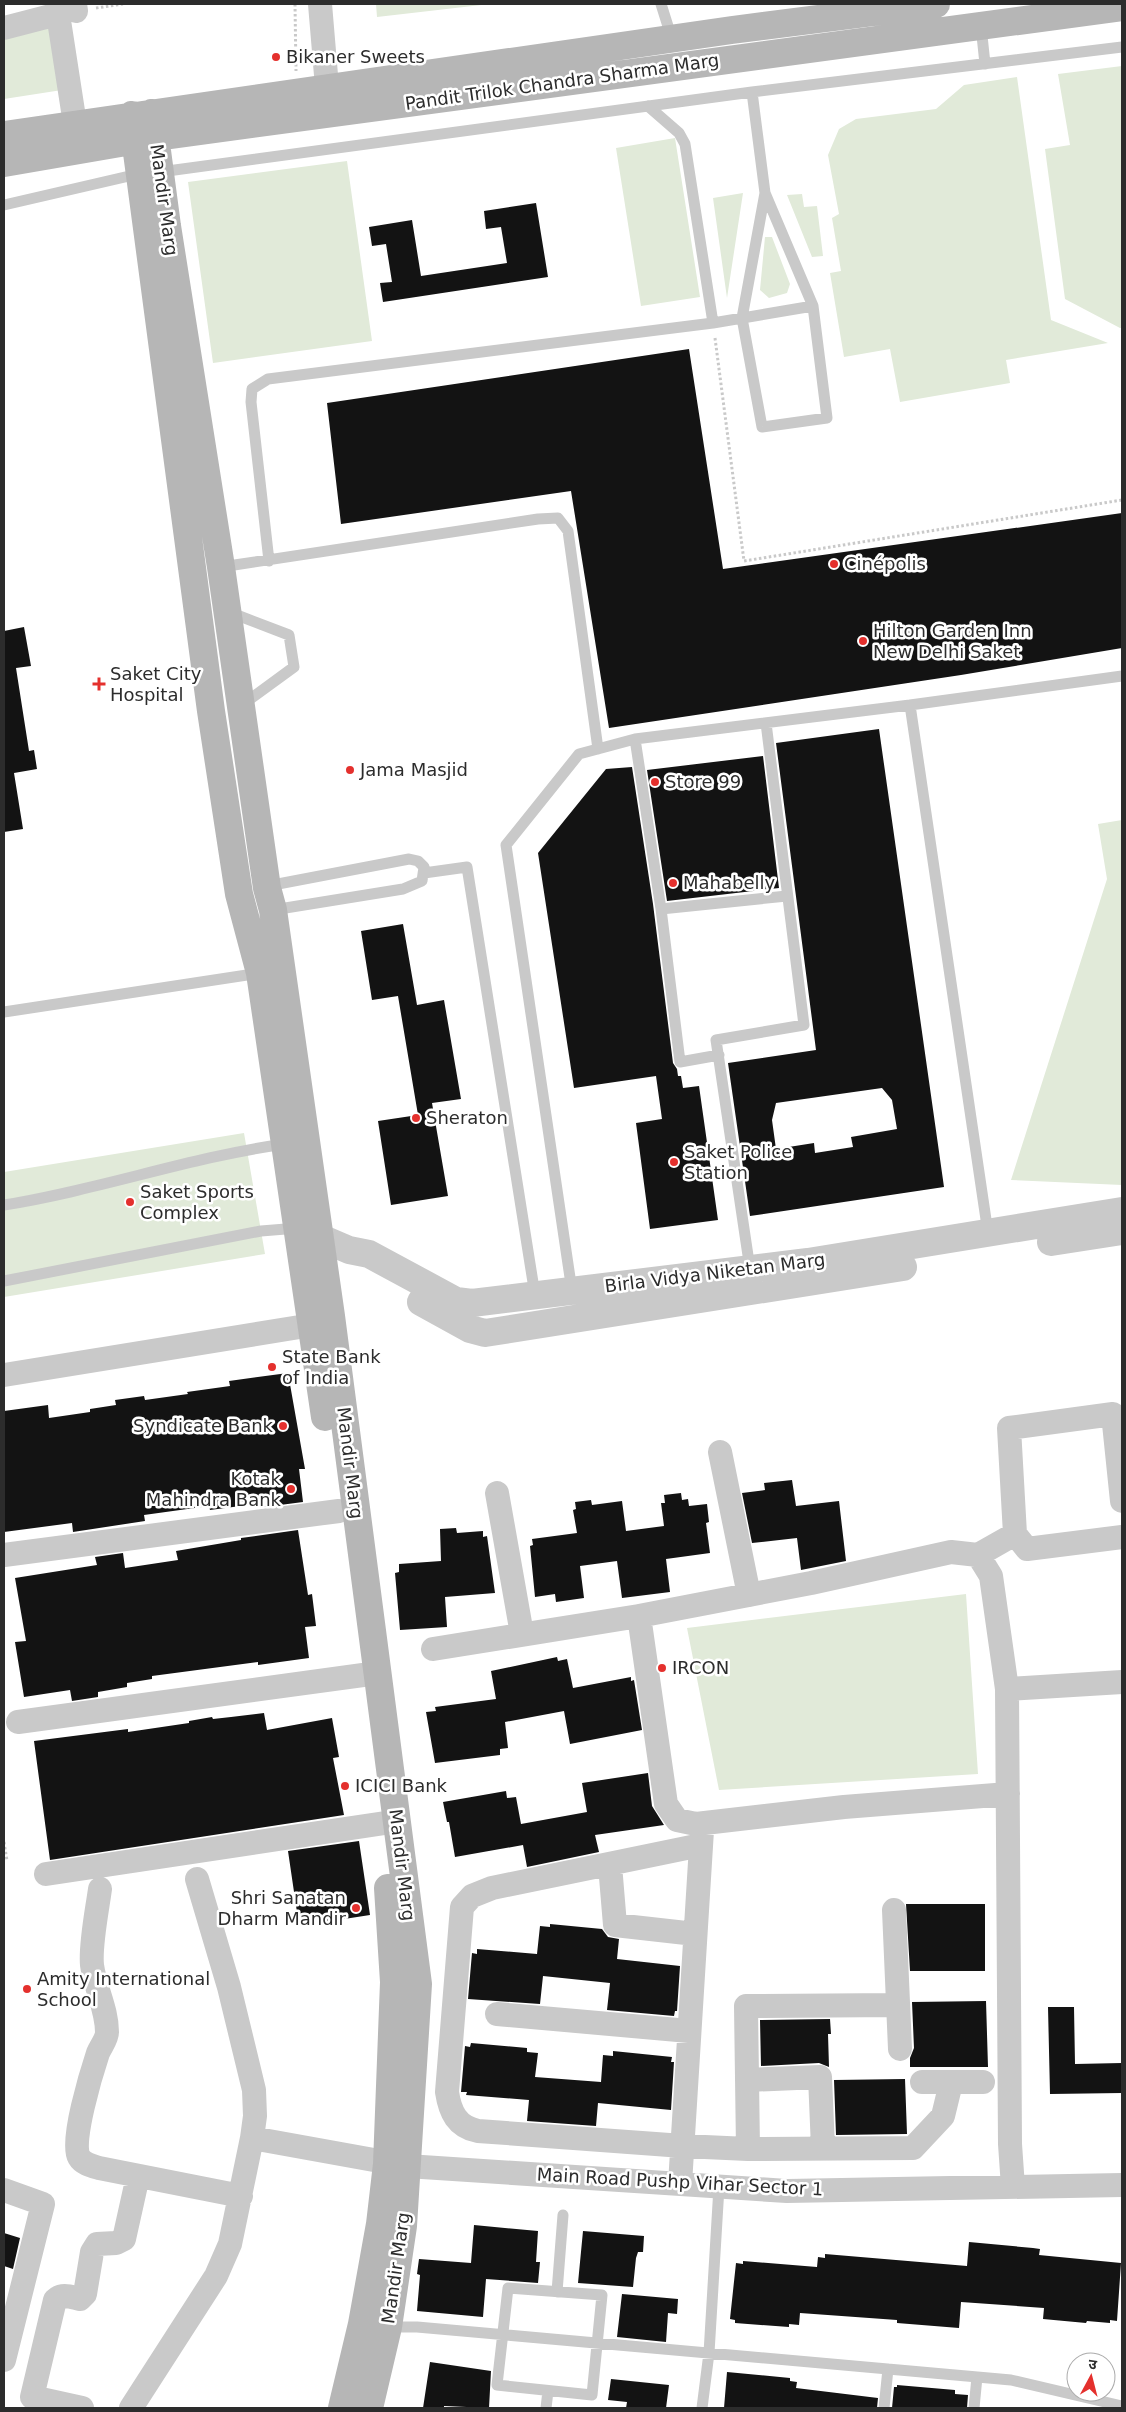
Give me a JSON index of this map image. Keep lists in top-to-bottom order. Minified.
{"streets":{"main road":["Pandit Trilok Chandra Sharma Marg","Mandir Marg"],"street":["Birla Vidya Niketan Marg","Main Road Pushp Vihar Sector 1"]},"crossings":[["Pandit Trilok Chandra Sharma Marg","Mandir Marg"],["Mandir Marg","Main Road Pushp Vihar Sector 1"]],"places":{"other":["Bikaner Sweets","Cinépolis","Hilton Garden Inn New Delhi Saket","Jama Masjid","Store 99","Mahabelly","Sheraton","Saket Police Station","Saket Sports Complex","State Bank of India","Syndicate Bank","Kotak Mahindra Bank","IRCON","ICICI Bank","Shri Sanatan Dharm Mandir","Amity International School"],"health":["Saket City Hospital"]},"north":"top"}
